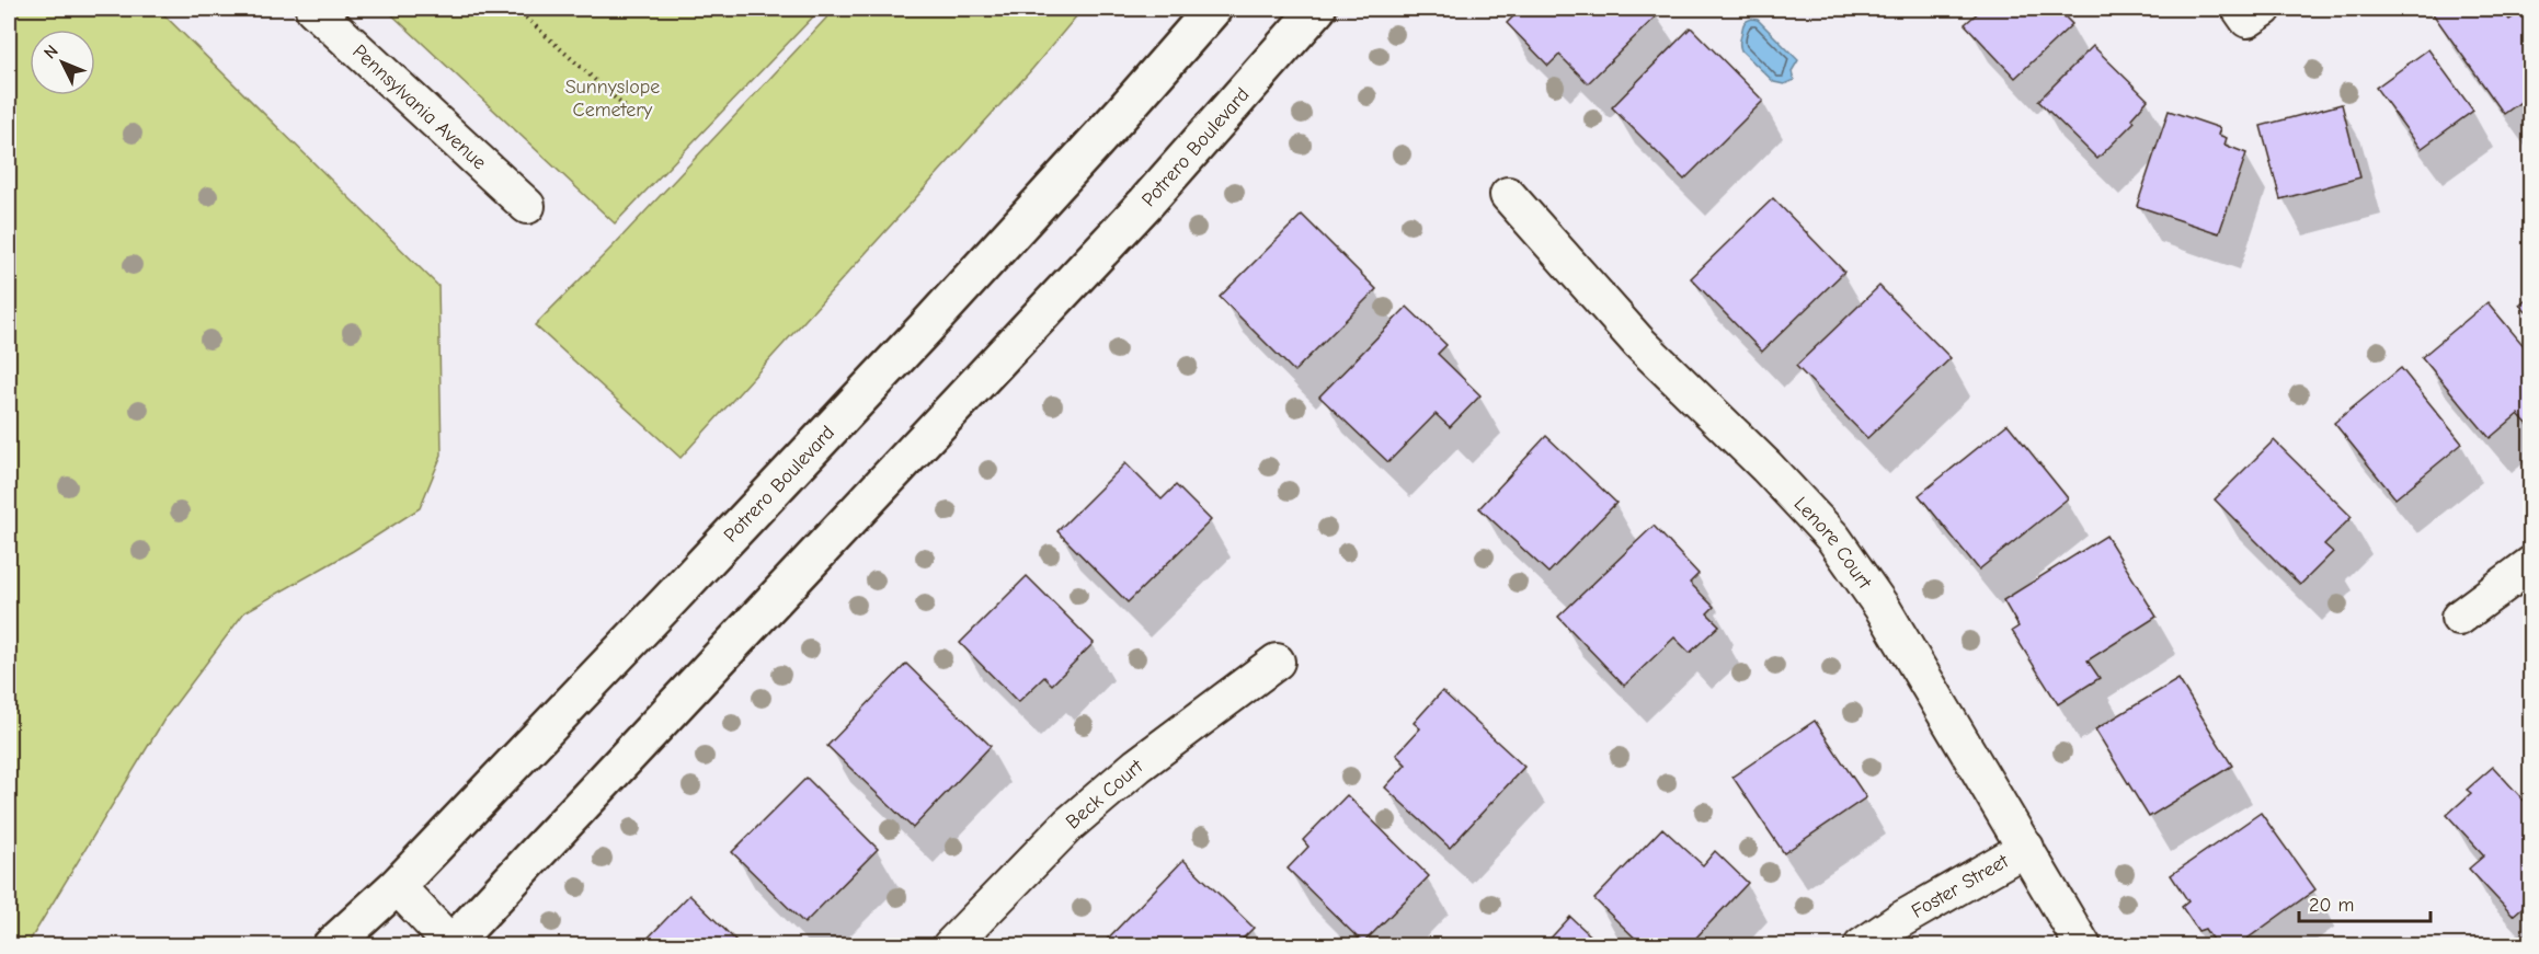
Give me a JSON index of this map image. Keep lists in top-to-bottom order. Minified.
{"streets":{"street":["Pennsylvania Avenue","Potrero Boulevard","Lenore Court","Beck Court","Foster Street"]},"crossings":[["Lenore Court","Foster Street"]],"parks":["Sunnyslope Cemetery"],"scale_bar":"20 m","north":"top left"}
